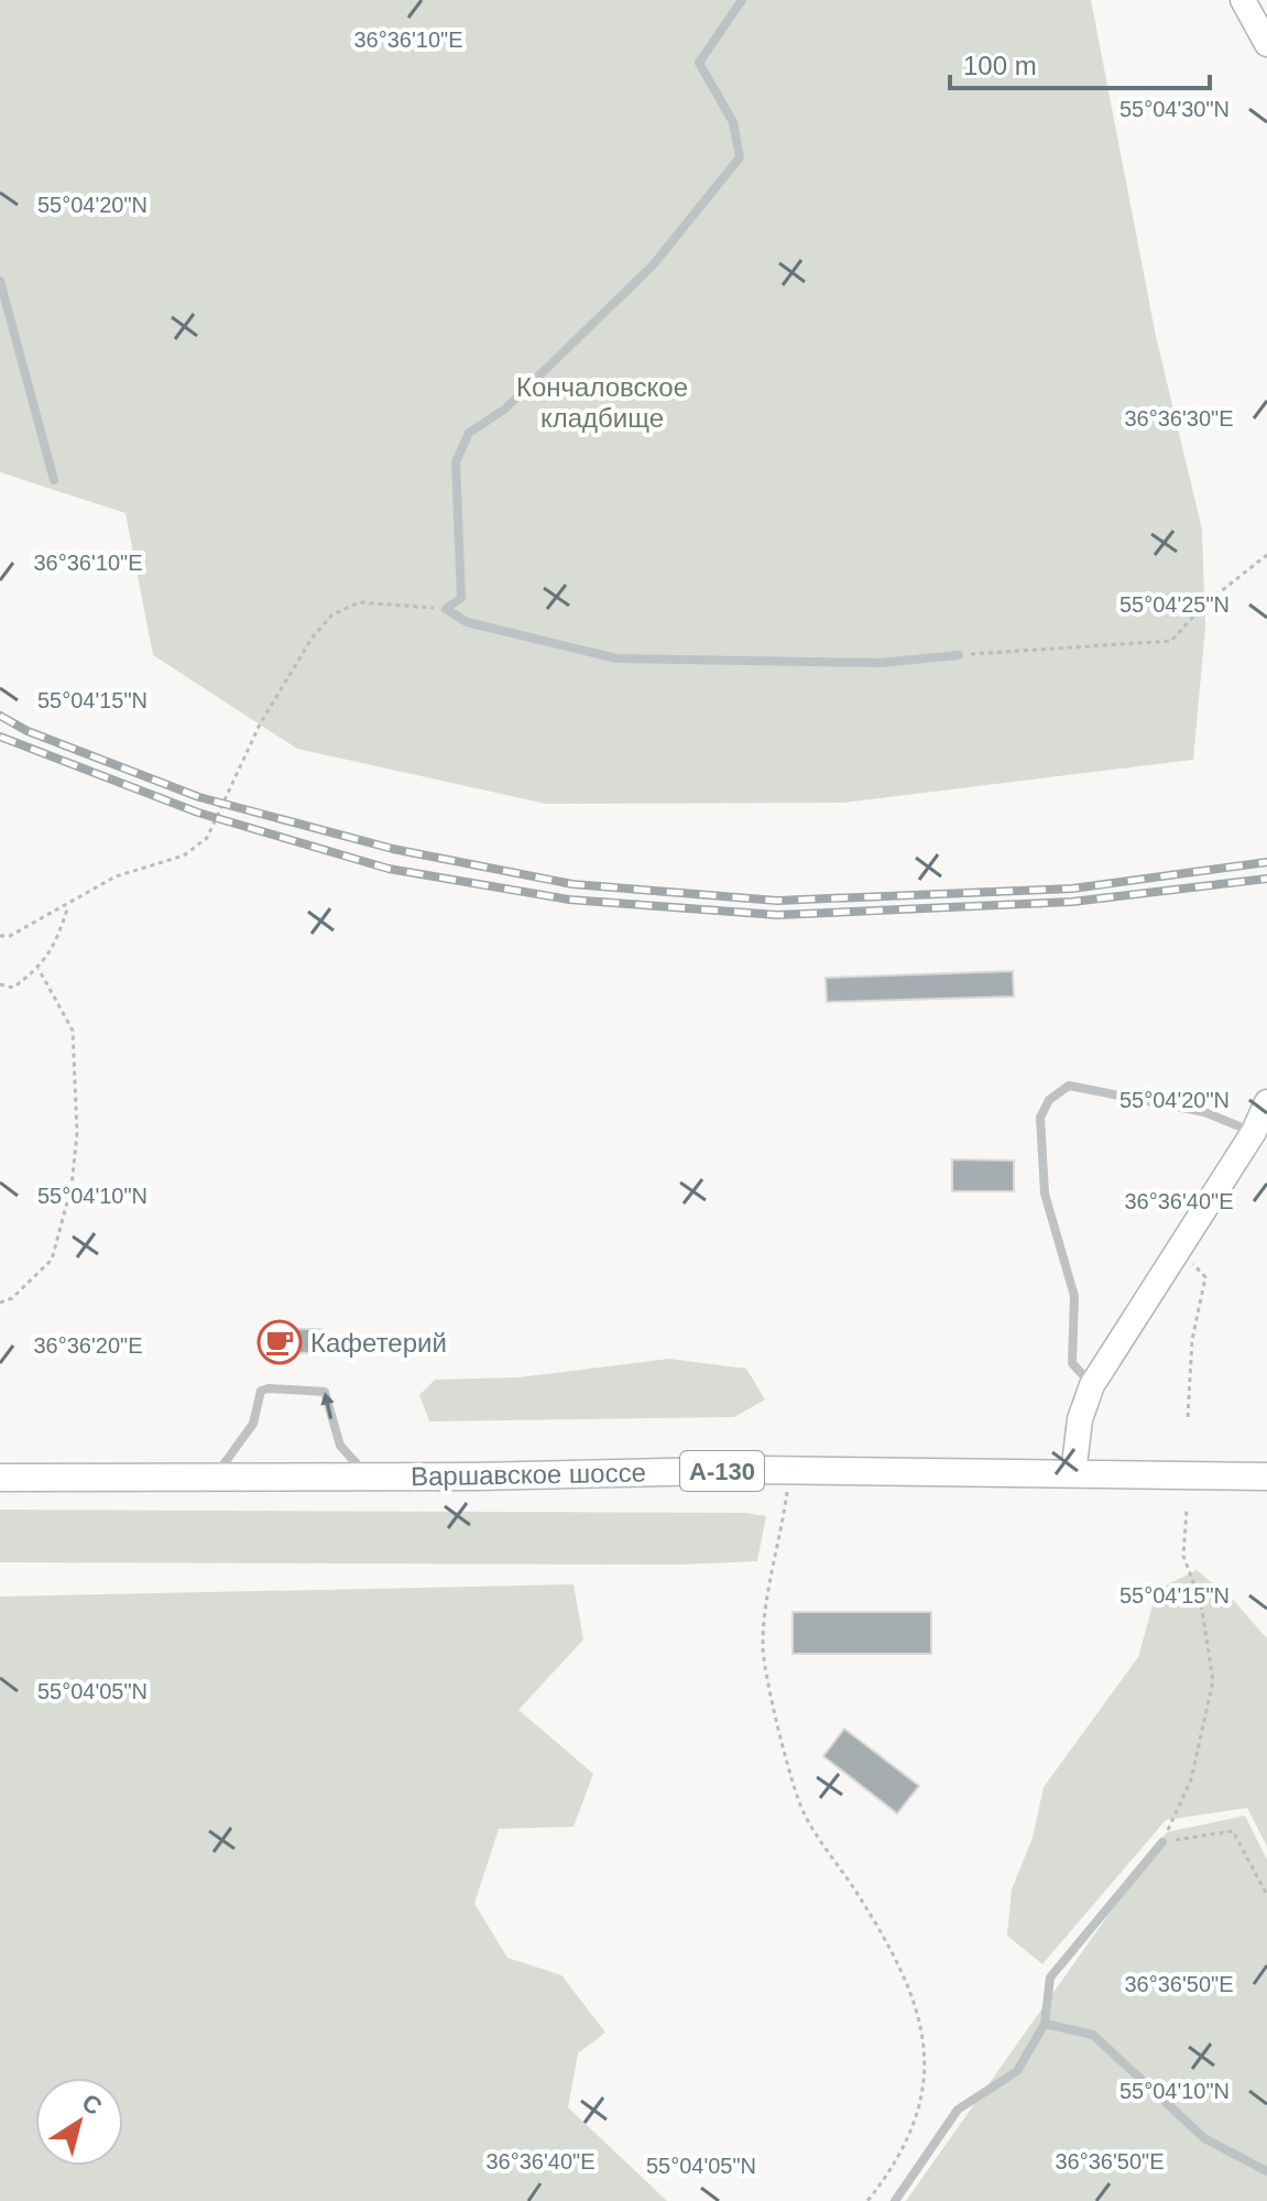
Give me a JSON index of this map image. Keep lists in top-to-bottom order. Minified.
{"streets":{"main road":["А-130","Варшавское шоссе"]},"parks":["Кончаловское кладбище"],"places":{"cafe":["Кафетерий"]},"scale_bar":"100 m","north":"top right","coordinates":["36°36'10\"E","55°04'30\"N","55°04'20\"N","36°36'30\"E","55°04'25\"N","55°04'15\"N","55°04'10\"N","36°36'40\"E","36°36'20\"E","55°04'05\"N","36°36'50\"E"]}
